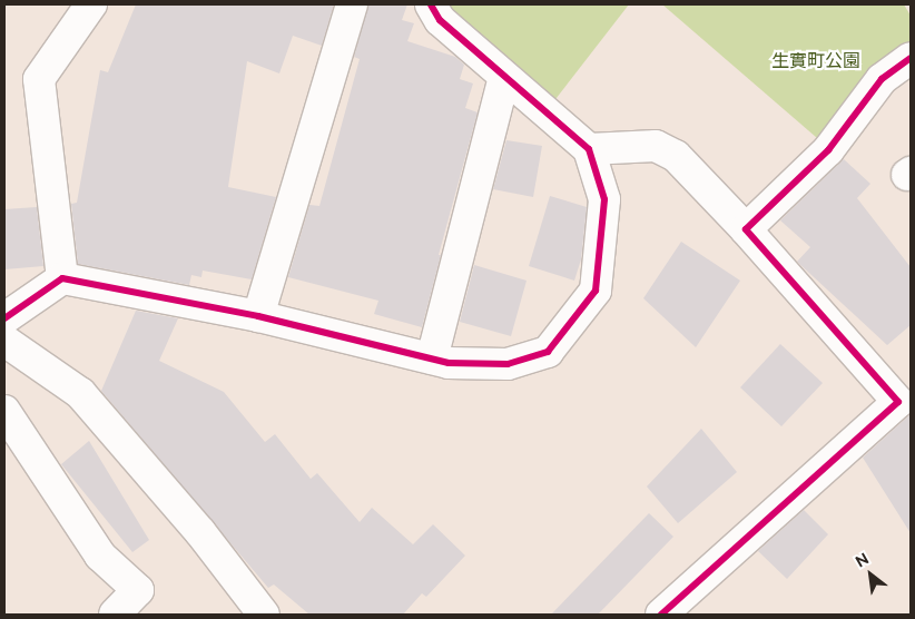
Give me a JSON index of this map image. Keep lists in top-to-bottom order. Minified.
{"parks":["生實町公園"],"north":"top left"}
